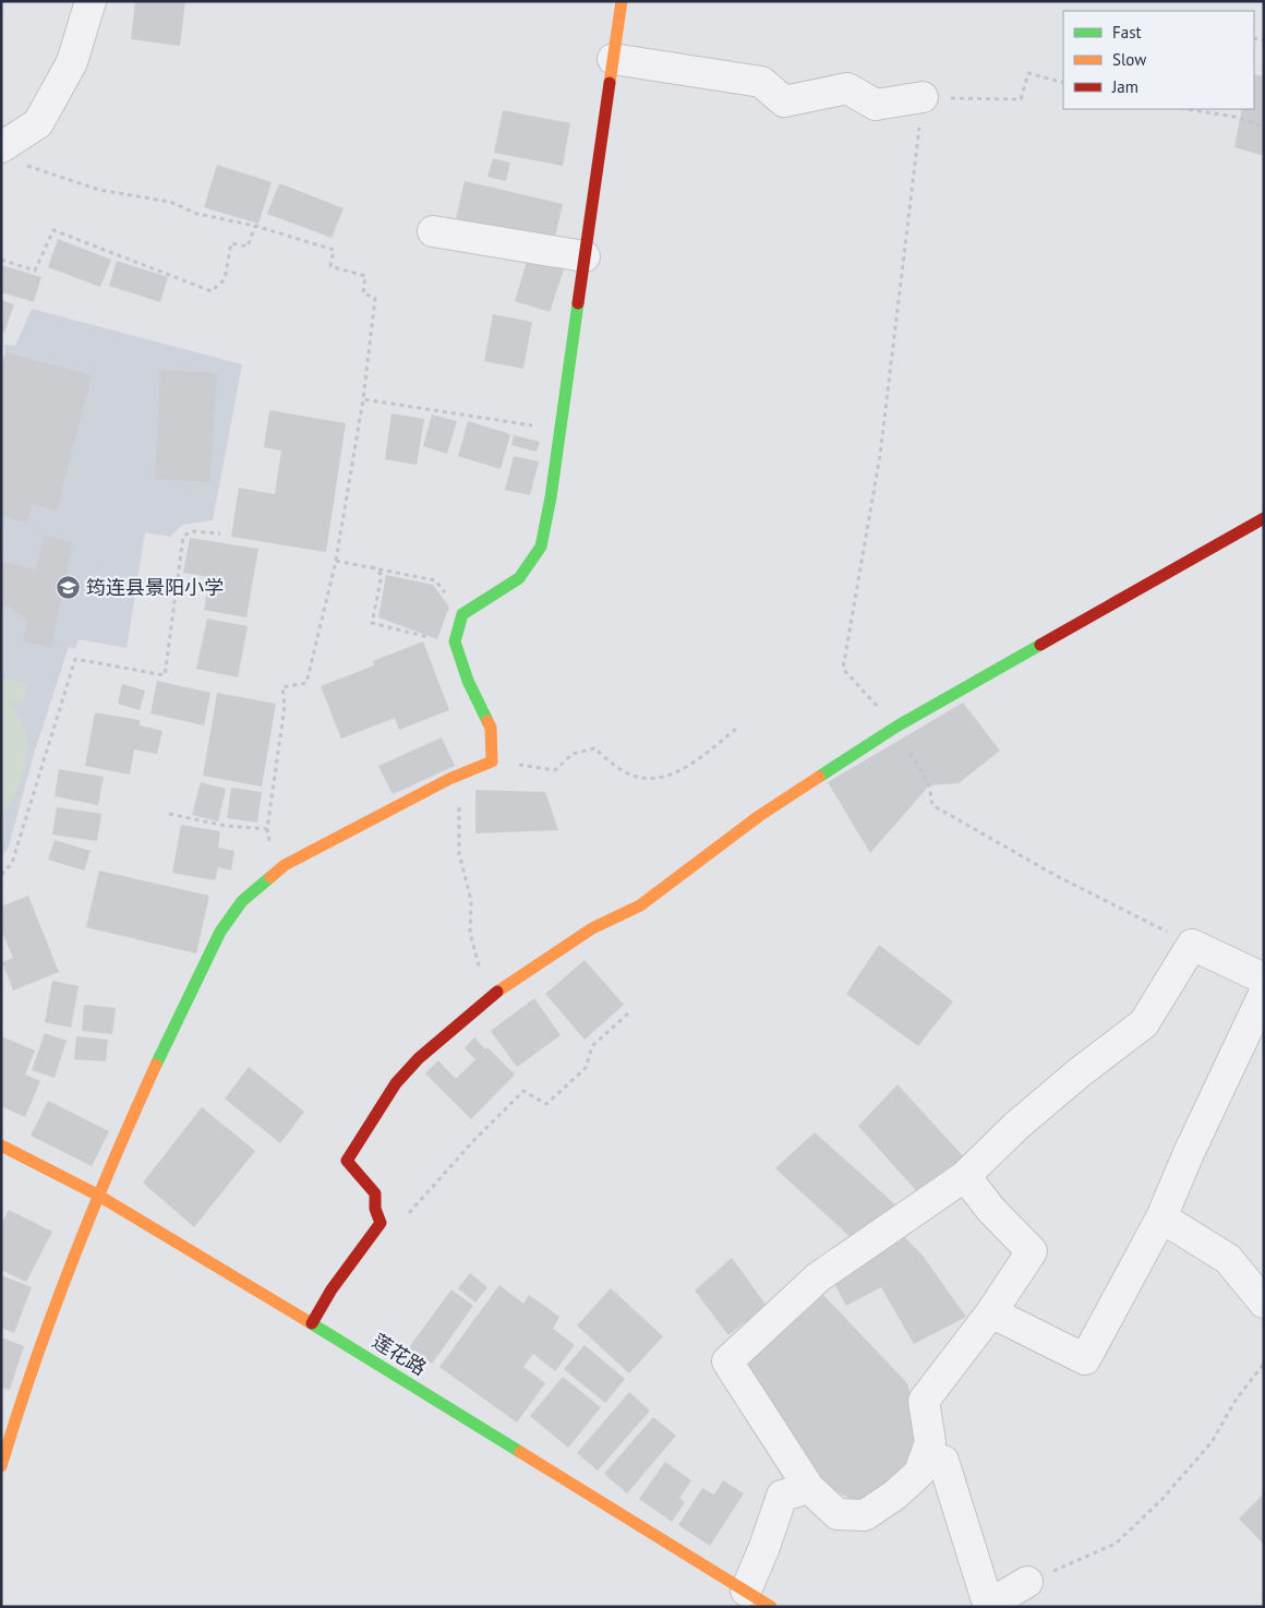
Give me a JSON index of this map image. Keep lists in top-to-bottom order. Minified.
{"streets":{"street":["莲花路"]},"places":{"school or university":["筠连县景阳小学"]},"legend":["Fast","Slow","Jam"]}
